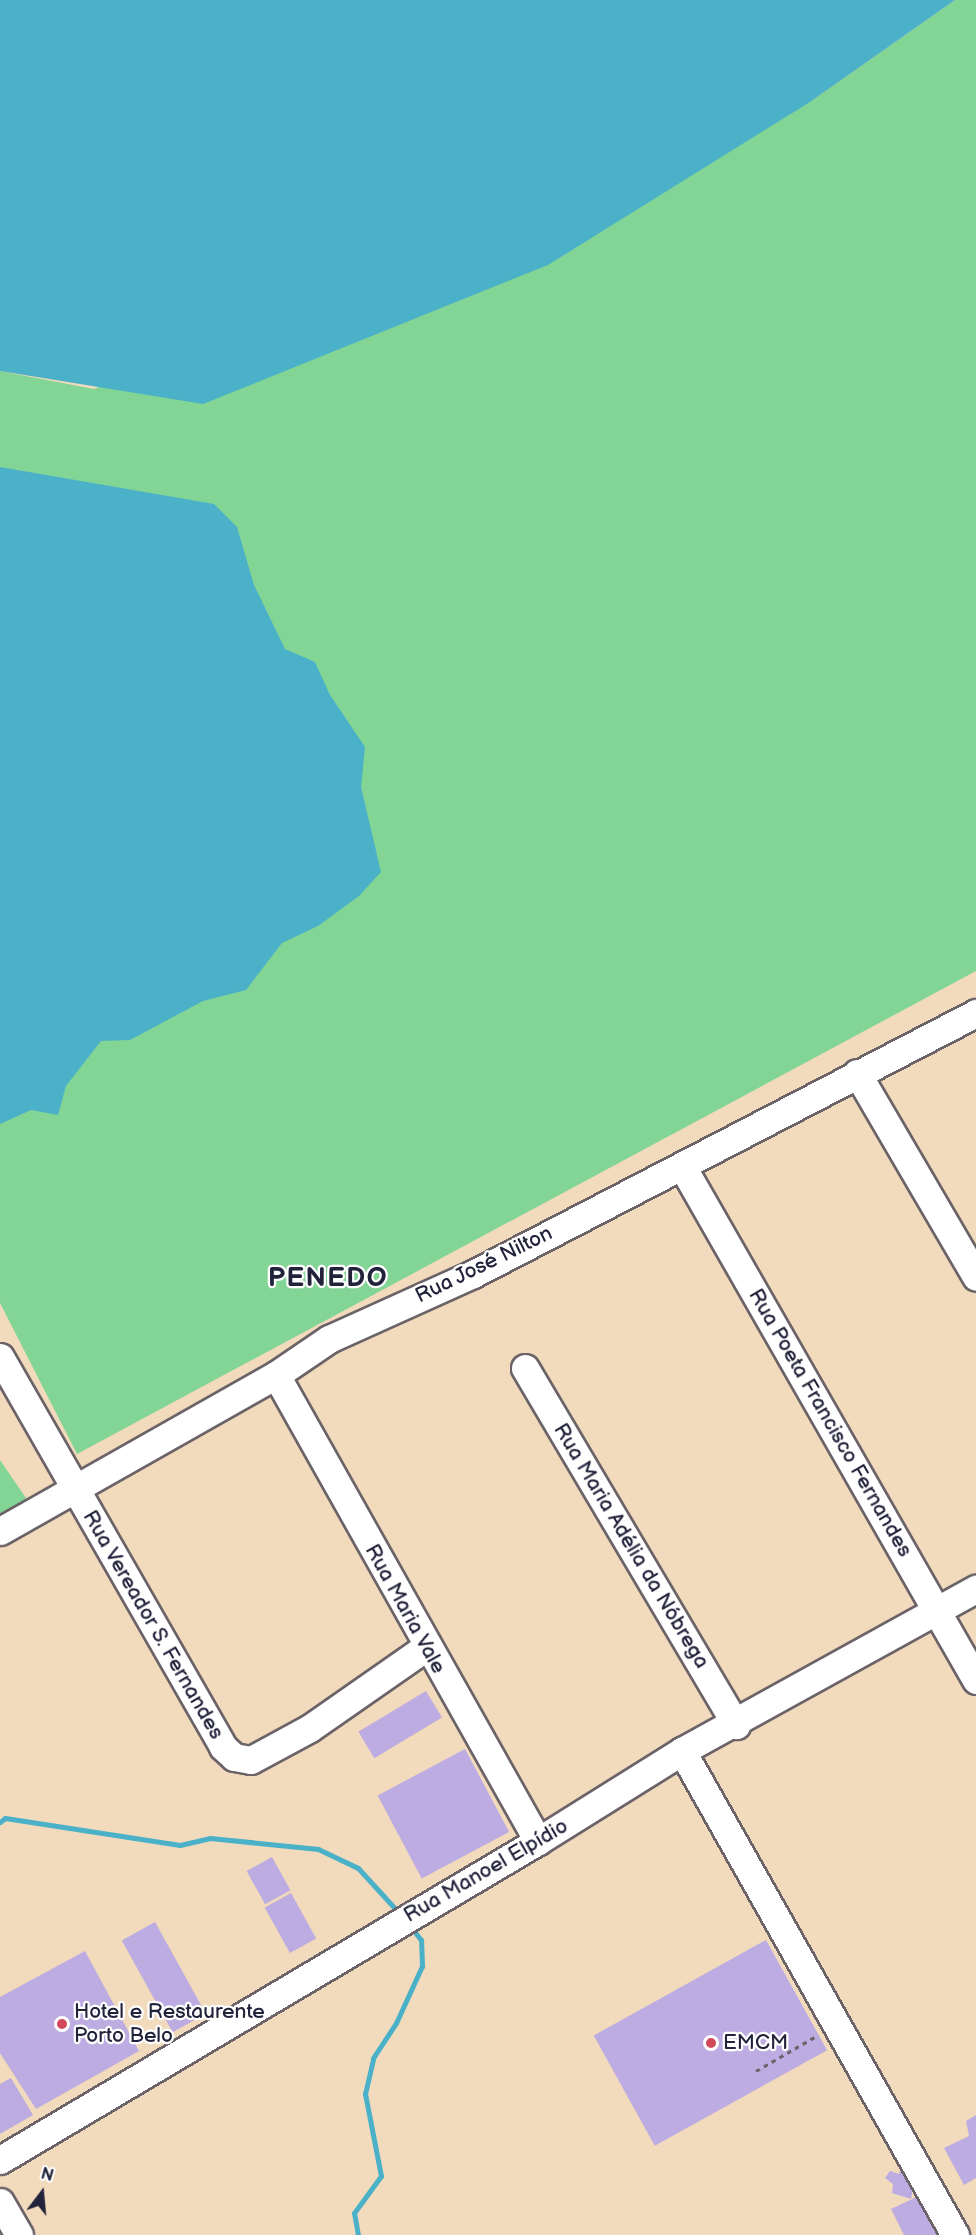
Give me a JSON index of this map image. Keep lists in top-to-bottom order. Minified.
{"streets":{"street":["Rua José Nilton","Rua Poeta Francisco Fernandes","Rua Maria Adélia da Nóbrega","Rua Maria Vale","Rua Vereador S. Fernandes","Rua Manoel Elpídio"]},"crossings":[["Rua José Nilton","Rua Poeta Francisco Fernandes"],["Rua José Nilton","Rua Maria Vale"],["Rua José Nilton","Rua Vereador S. Fernandes"],["Rua Poeta Francisco Fernandes","Rua Manoel Elpídio"],["Rua Maria Adélia da Nóbrega","Rua Manoel Elpídio"],["Rua Maria Vale","Rua Vereador S. Fernandes"],["Rua Maria Vale","Rua Manoel Elpídio"]],"districts":["PENEDO"],"places":["Hotel e Restaurente Porto Belo","EMCM"],"north":"top"}
